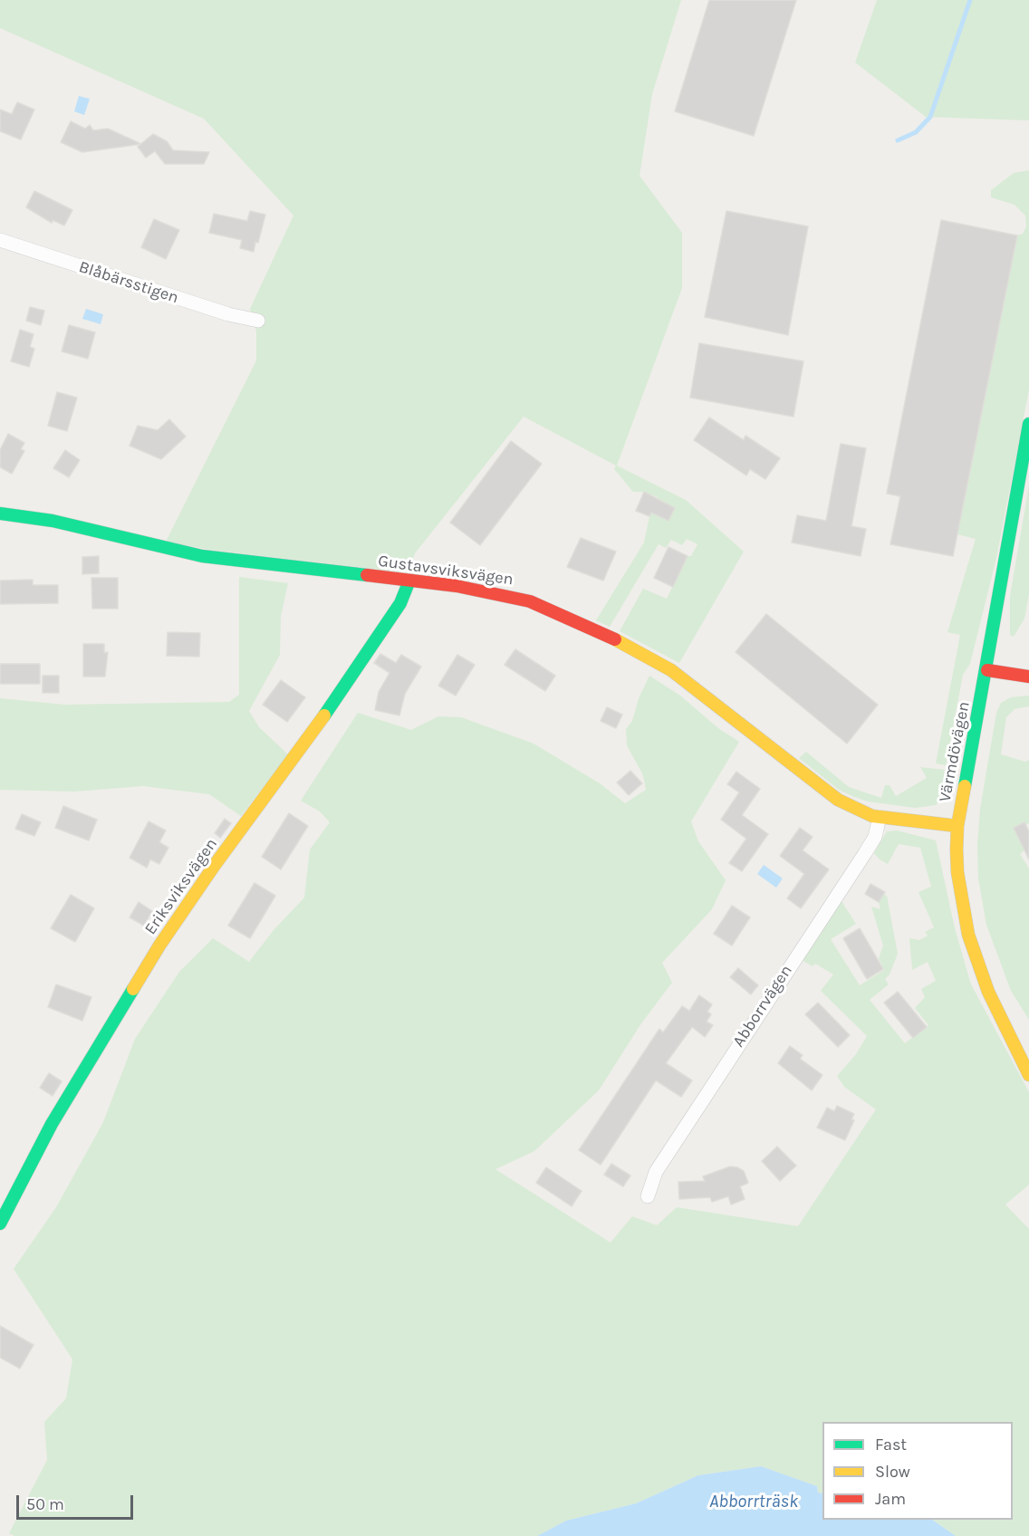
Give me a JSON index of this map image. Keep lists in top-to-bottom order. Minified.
{"streets":{"street":["Blåbärsstigen","Gustavsviksvägen","Värmdövägen","Eriksviksvägen","Abborrvägen"]},"crossings":[["Gustavsviksvägen","Värmdövägen"],["Gustavsviksvägen","Eriksviksvägen"],["Gustavsviksvägen","Abborrvägen"]],"water":["Abborrträsk"],"legend":["Fast","Slow","Jam"],"scale_bar":"50 m"}
